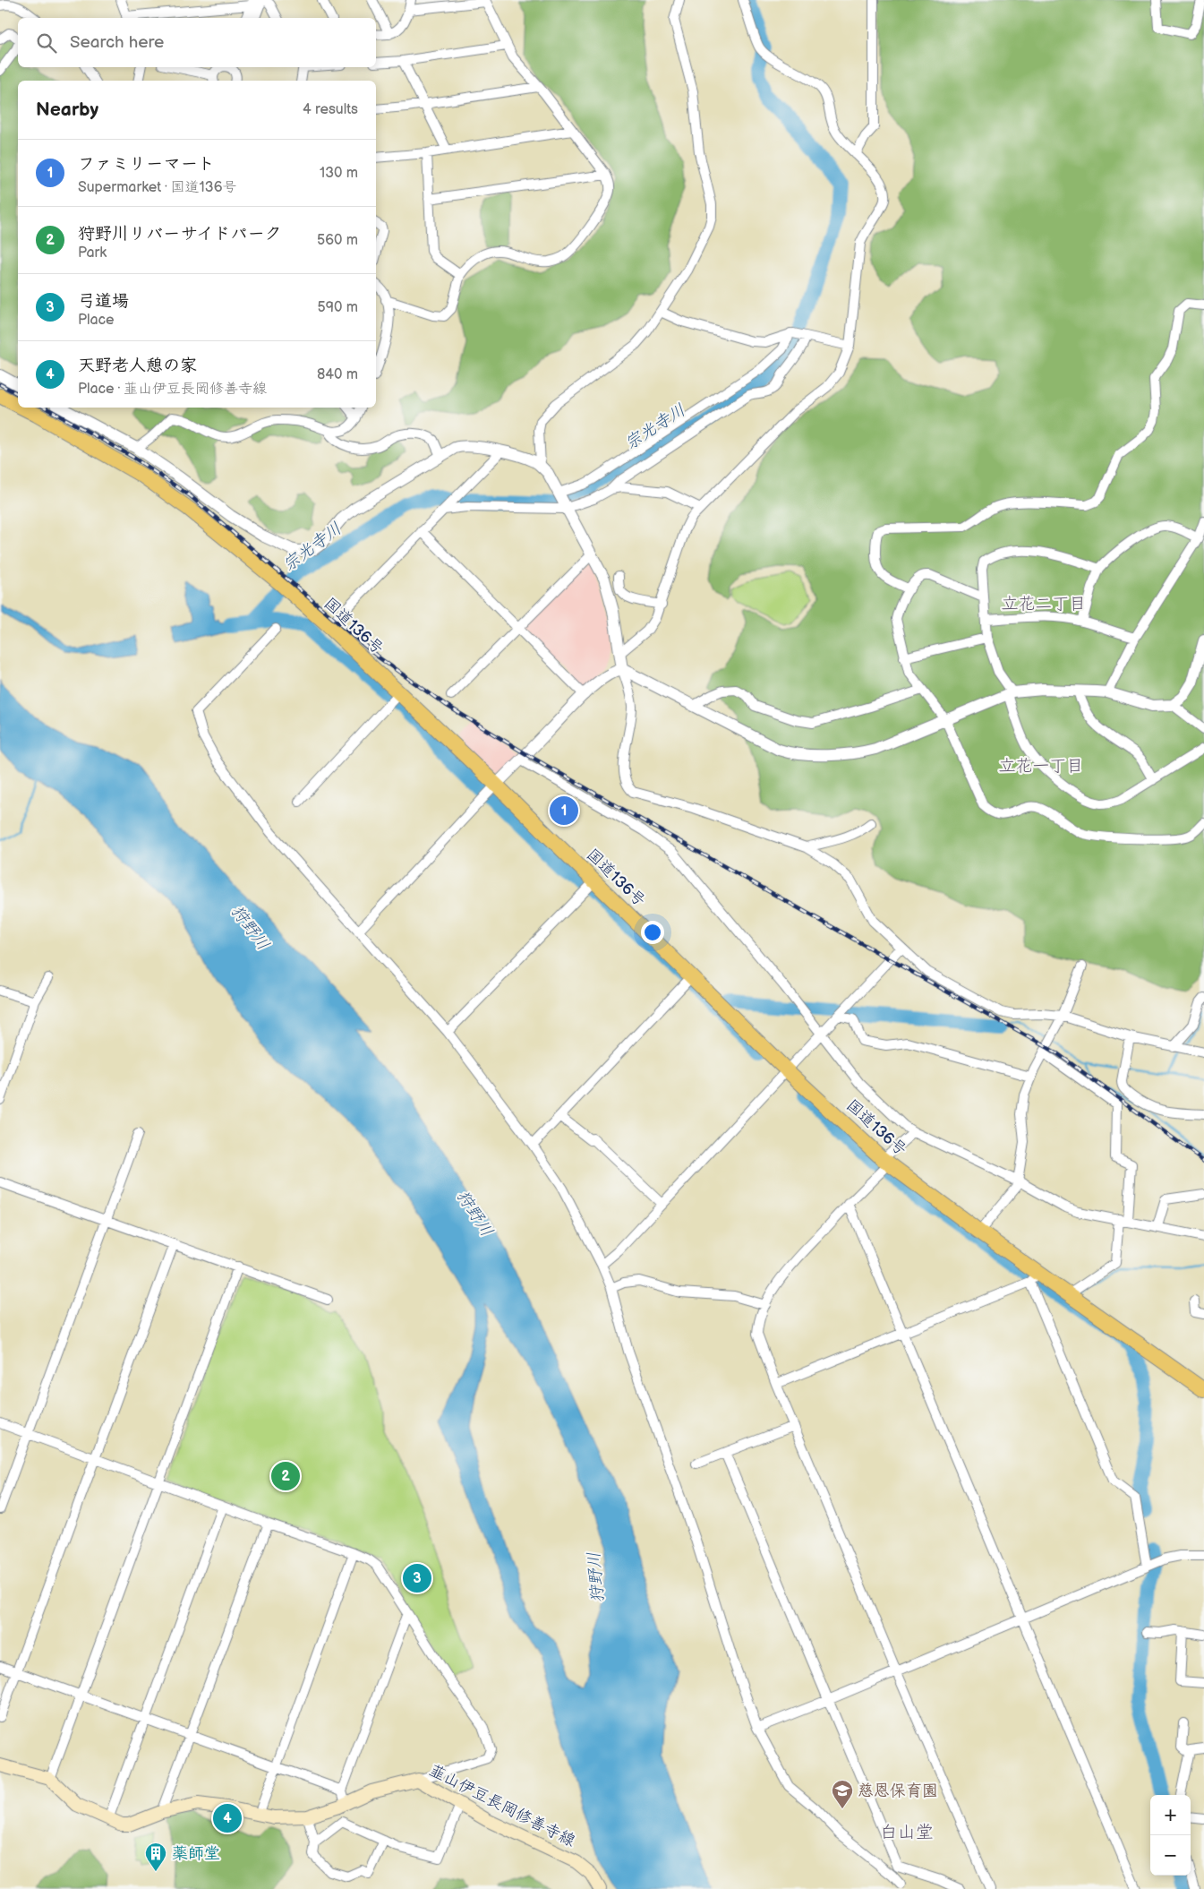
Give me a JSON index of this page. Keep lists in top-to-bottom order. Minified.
{"streets":{"highway":["国道136号"],"main road":["韮山伊豆長岡修善寺線"]},"districts":["立花二丁目","立花一丁目","白山堂"],"water":["宗光寺川","狩野川"],"places":{"school or university":["慈恩保育園"],"building":["薬師堂"]},"page":{"search":"Search here","heading":["Nearby","4 results"],"list":[{"mark":"1","name":"ファミリーマート","note":"Supermarket · 国道136号","value":"130 m"},{"mark":"2","name":"狩野川リバーサイドパーク","note":"Park","value":"560 m"},{"mark":"3","name":"弓道場","note":"Place","value":"590 m"},{"mark":"4","name":"天野老人憩の家","note":"Place · 韮山伊豆長岡修善寺線","value":"840 m"}],"pins":["1","2","3","4"],"map_buttons":["+","−"]}}
